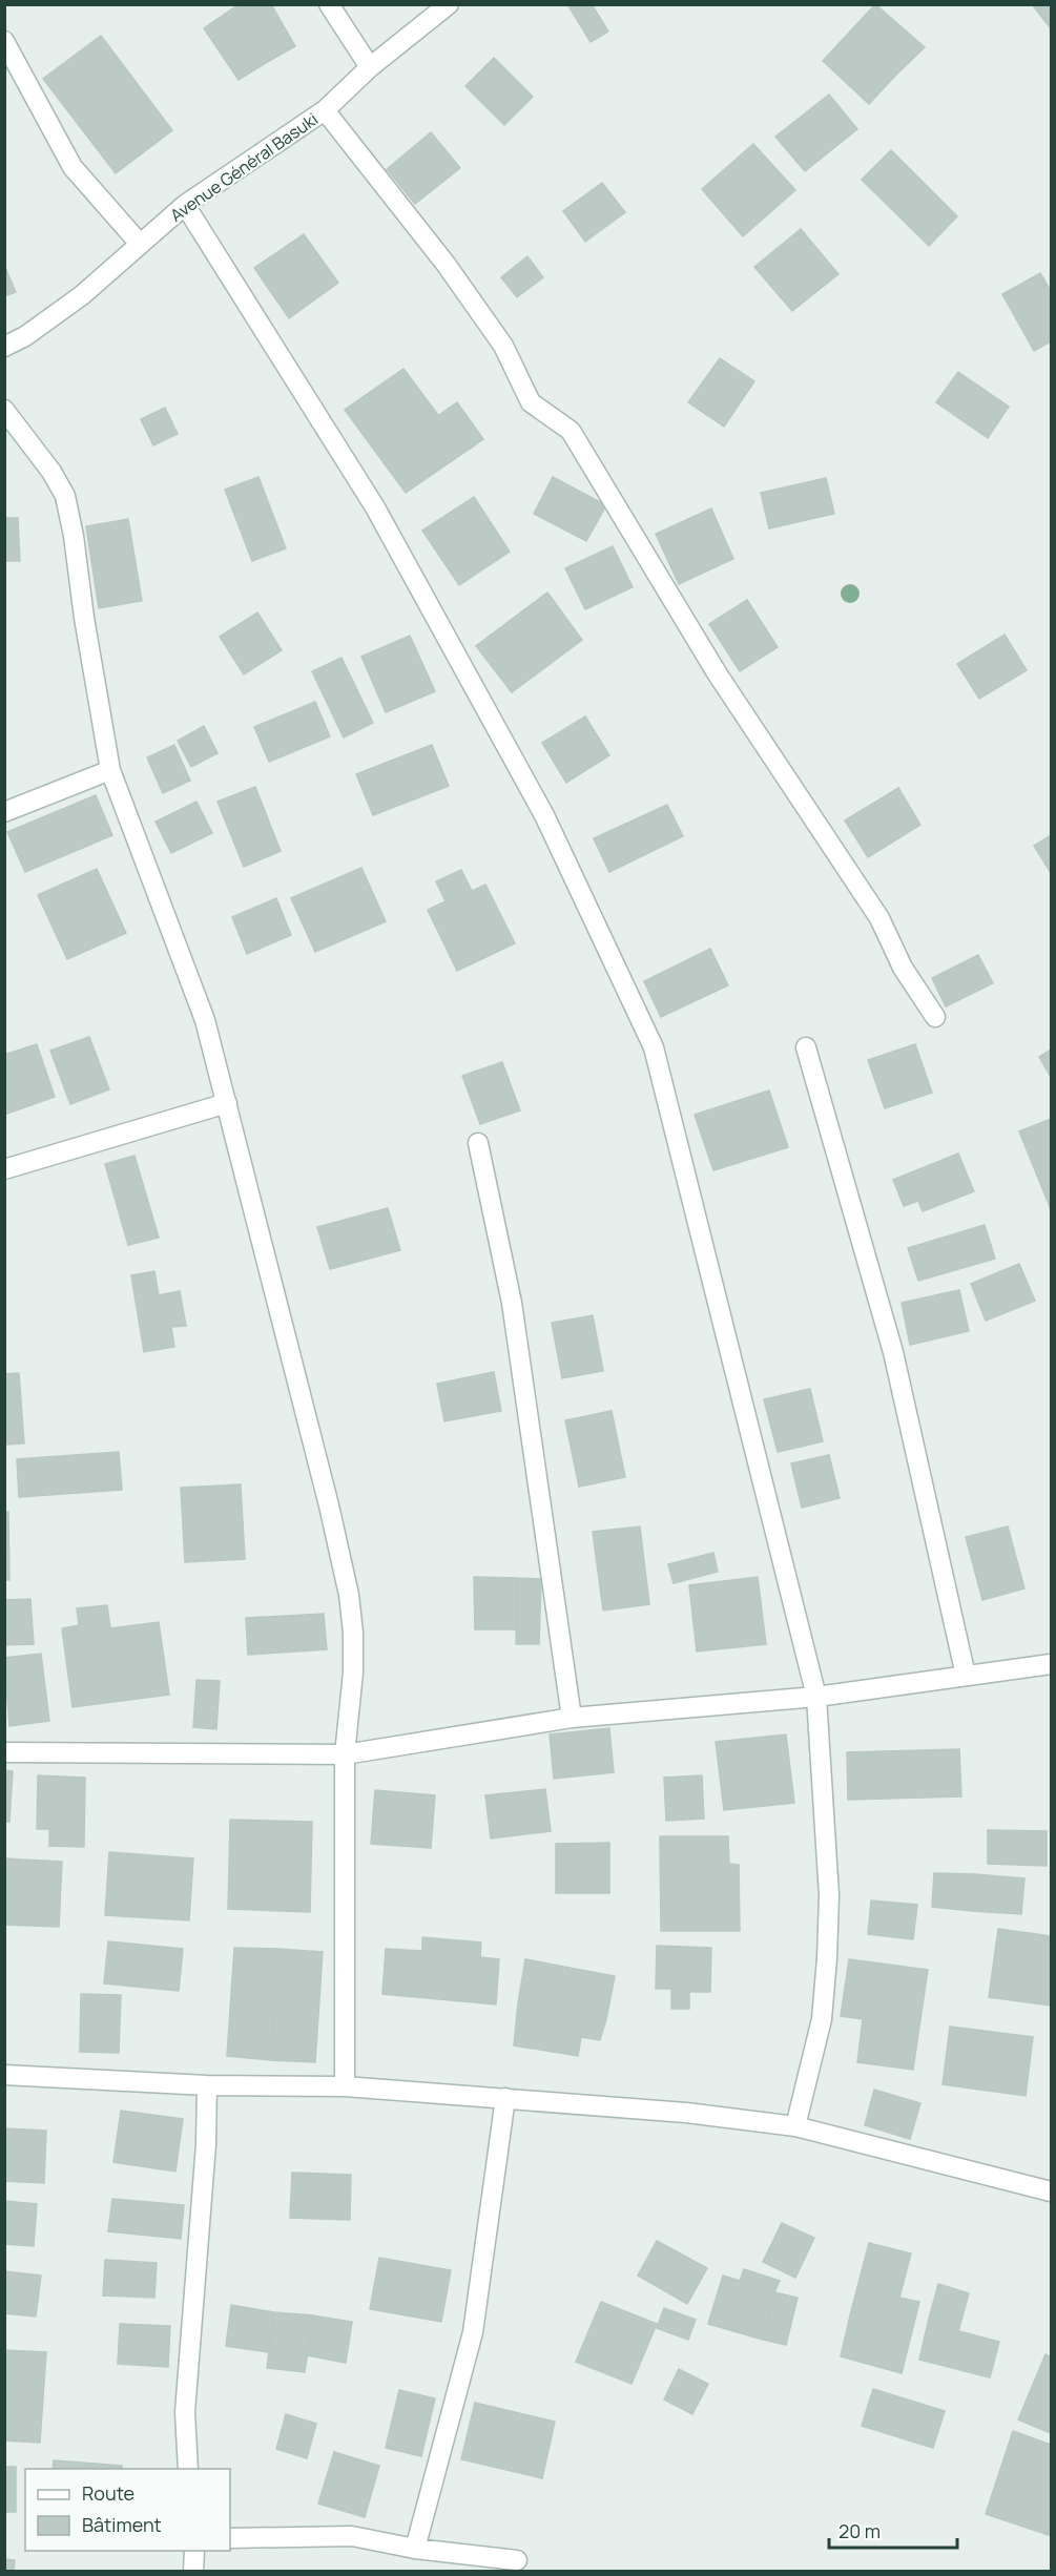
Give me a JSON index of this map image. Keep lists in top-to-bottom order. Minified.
{"streets":{"street":["Avenue Général Basuki"]},"legend":["Route","Bâtiment"],"scale_bar":"20 m"}
